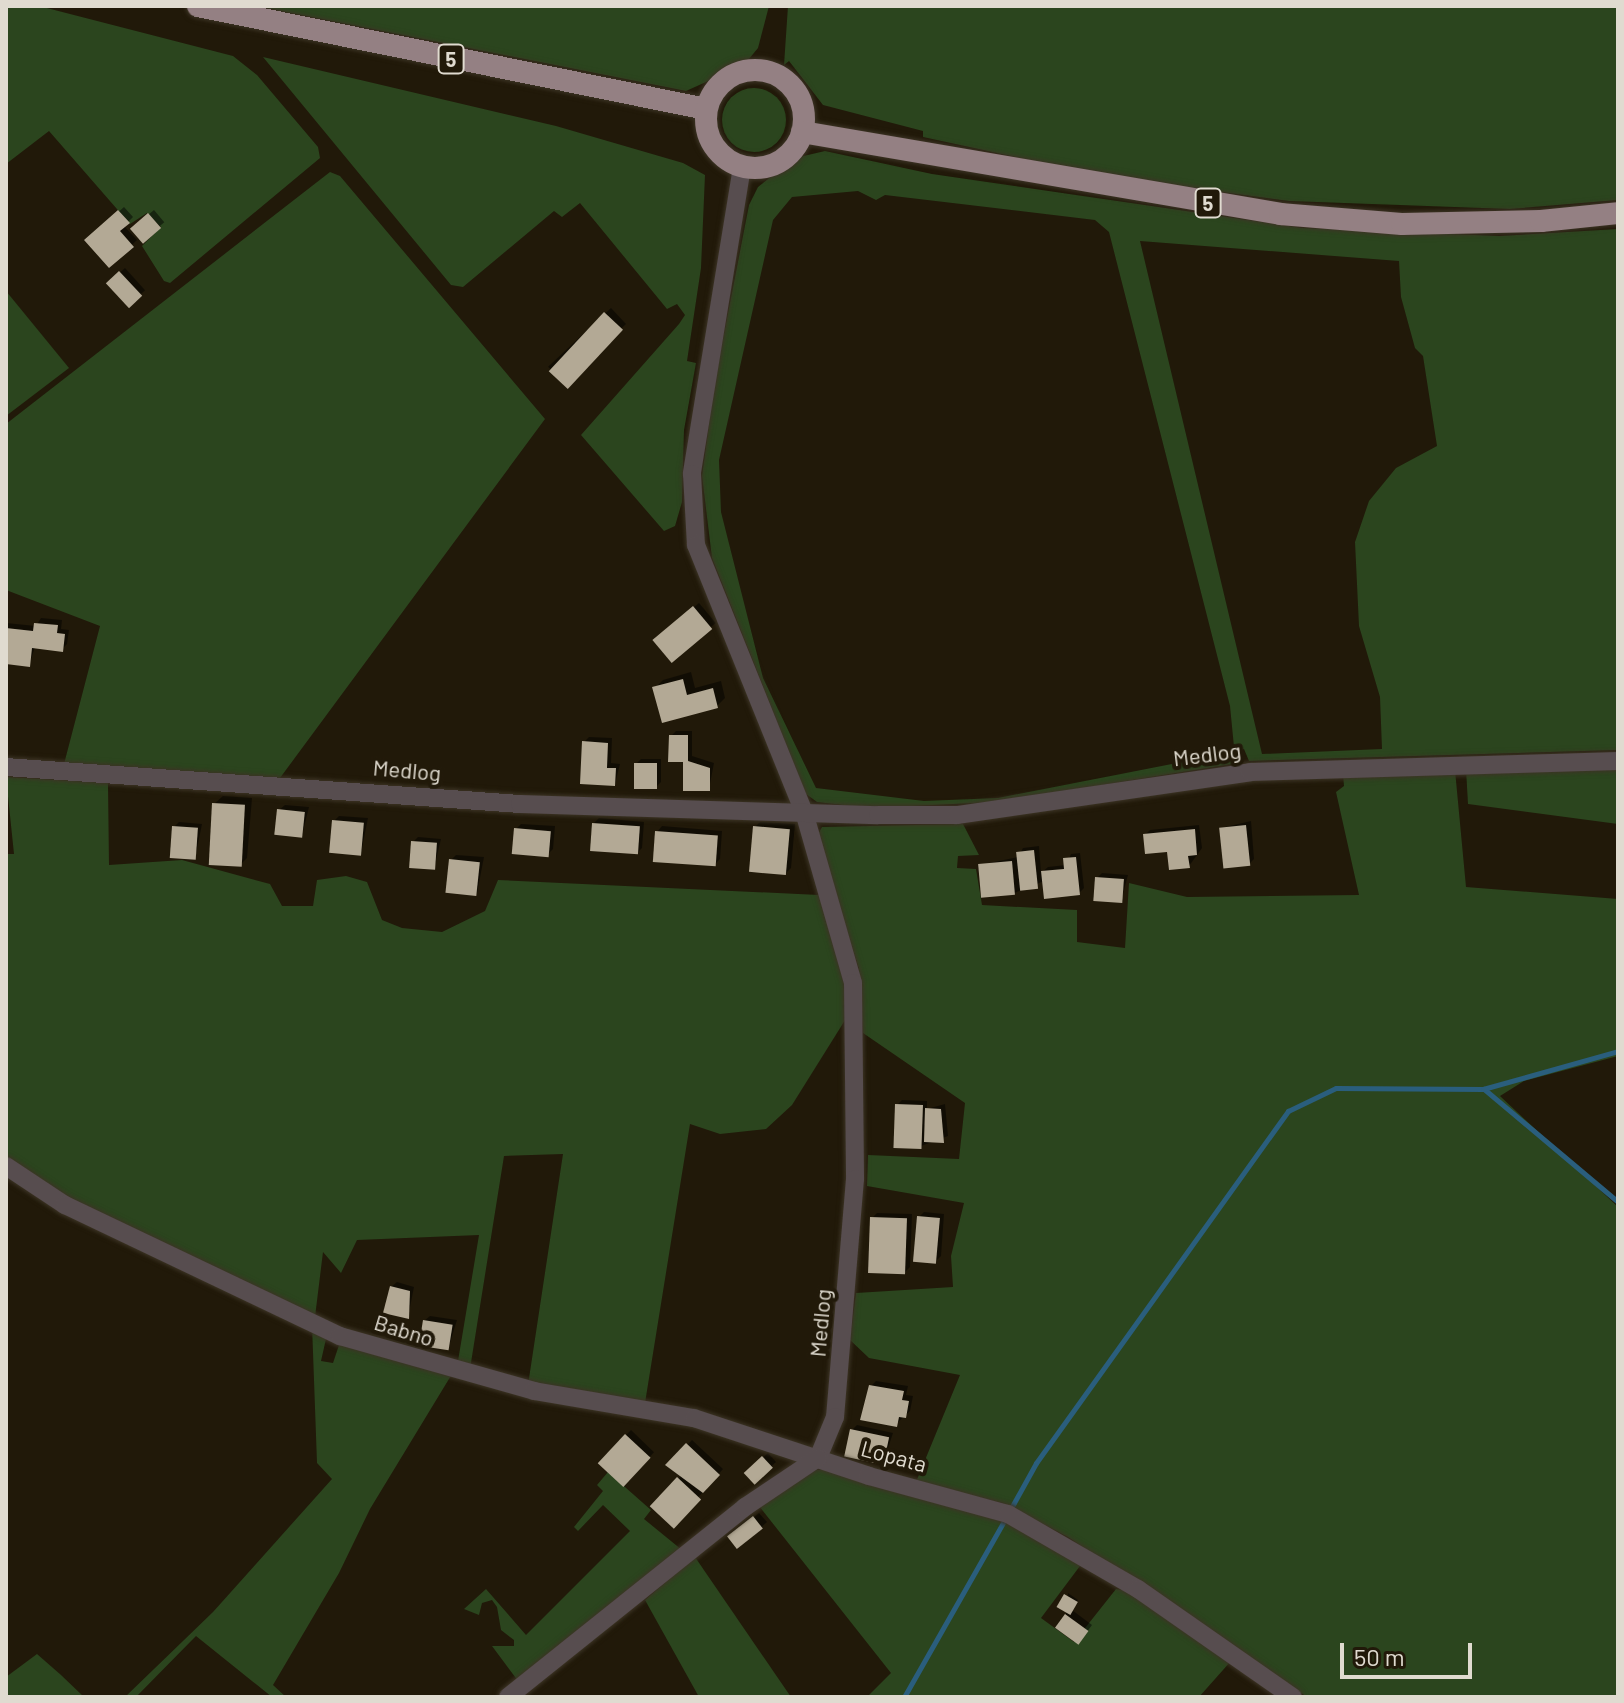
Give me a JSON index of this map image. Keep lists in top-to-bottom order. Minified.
{"streets":{"main road":["5"],"street":["Medlog","Babno","Lopata"]},"crossings":[["Medlog","Babno"],["Medlog","Lopata"],["Babno","Lopata"]],"scale_bar":"50 m"}
